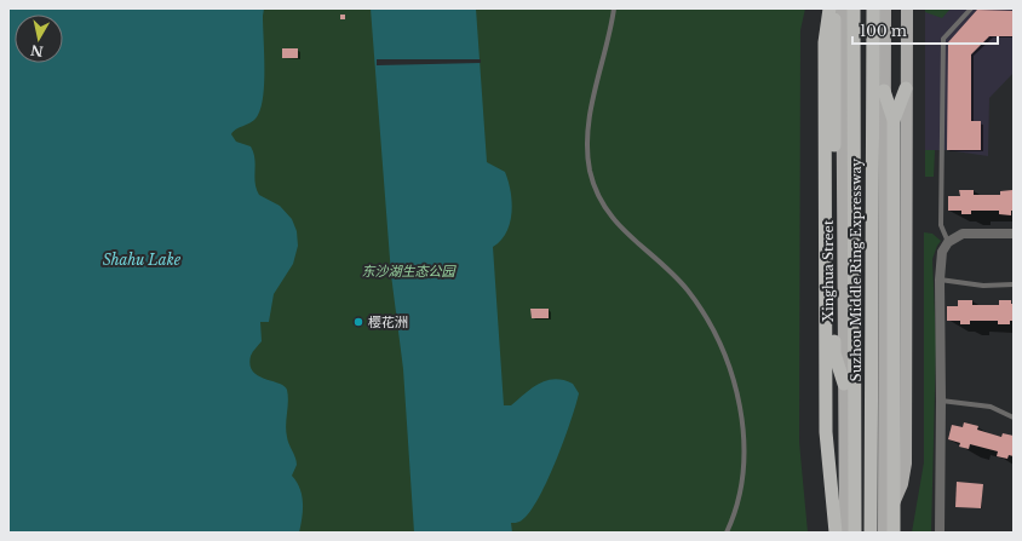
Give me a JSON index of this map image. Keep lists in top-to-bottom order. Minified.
{"streets":{"highway":["Suzhou Middle Ring Expressway"],"main road":["Xinghua Street"]},"water":["Shahu Lake"],"parks":["东沙湖生态公园"],"places":["樱花洲"],"scale_bar":"100 m","north":"bottom"}
